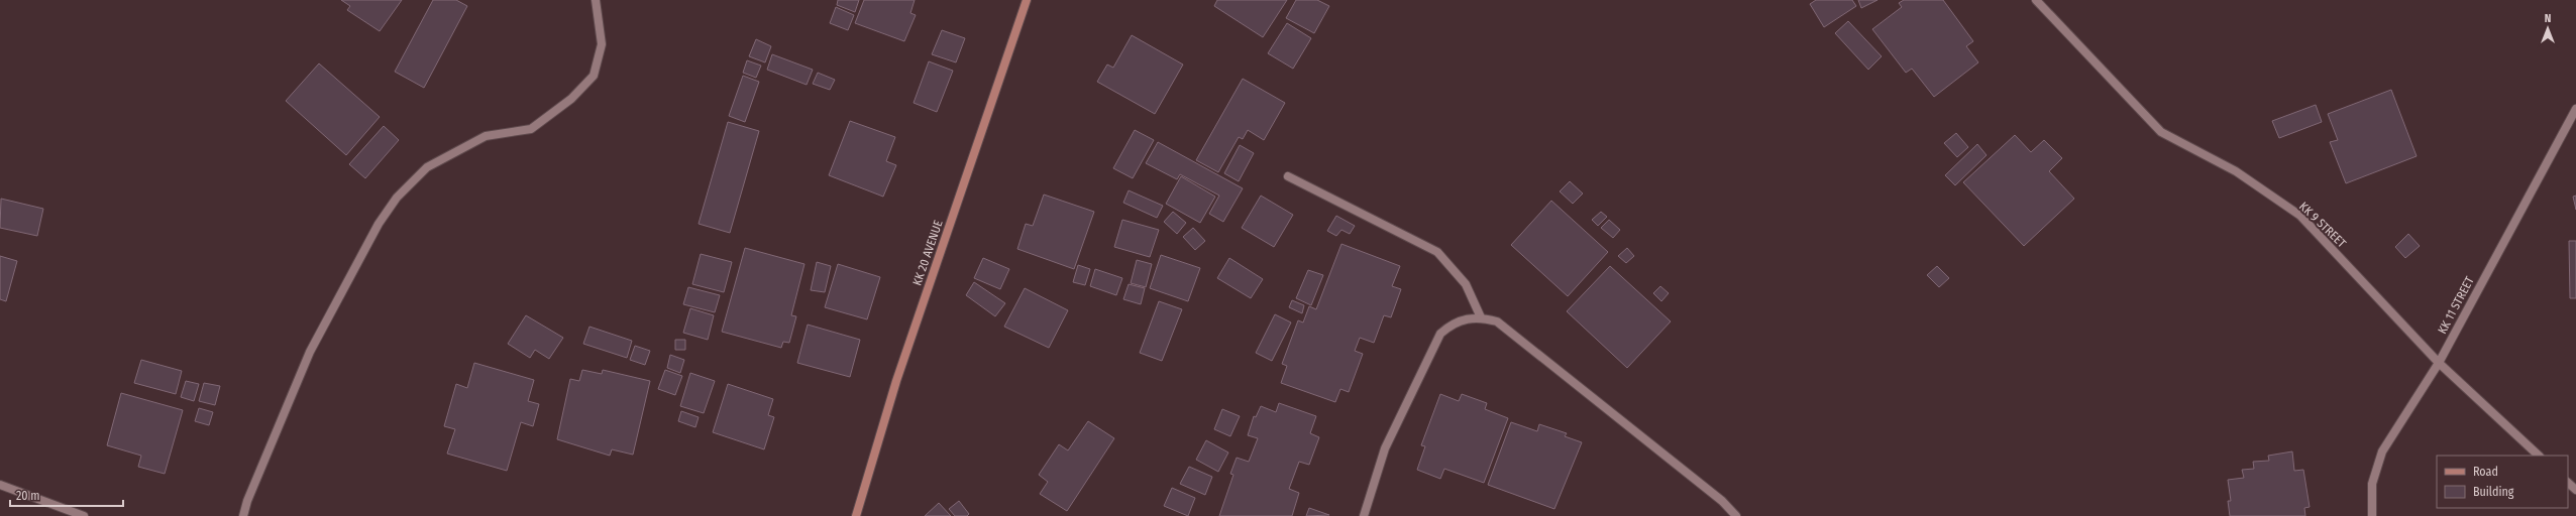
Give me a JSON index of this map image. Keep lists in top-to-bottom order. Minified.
{"streets":{"main road":["KK 20 AVENUE"],"street":["KK 9 STREET","KK 11 STREET"]},"crossings":[["KK 9 STREET","KK 11 STREET"]],"legend":["Road","Building"],"scale_bar":"20 m","north":"top"}
